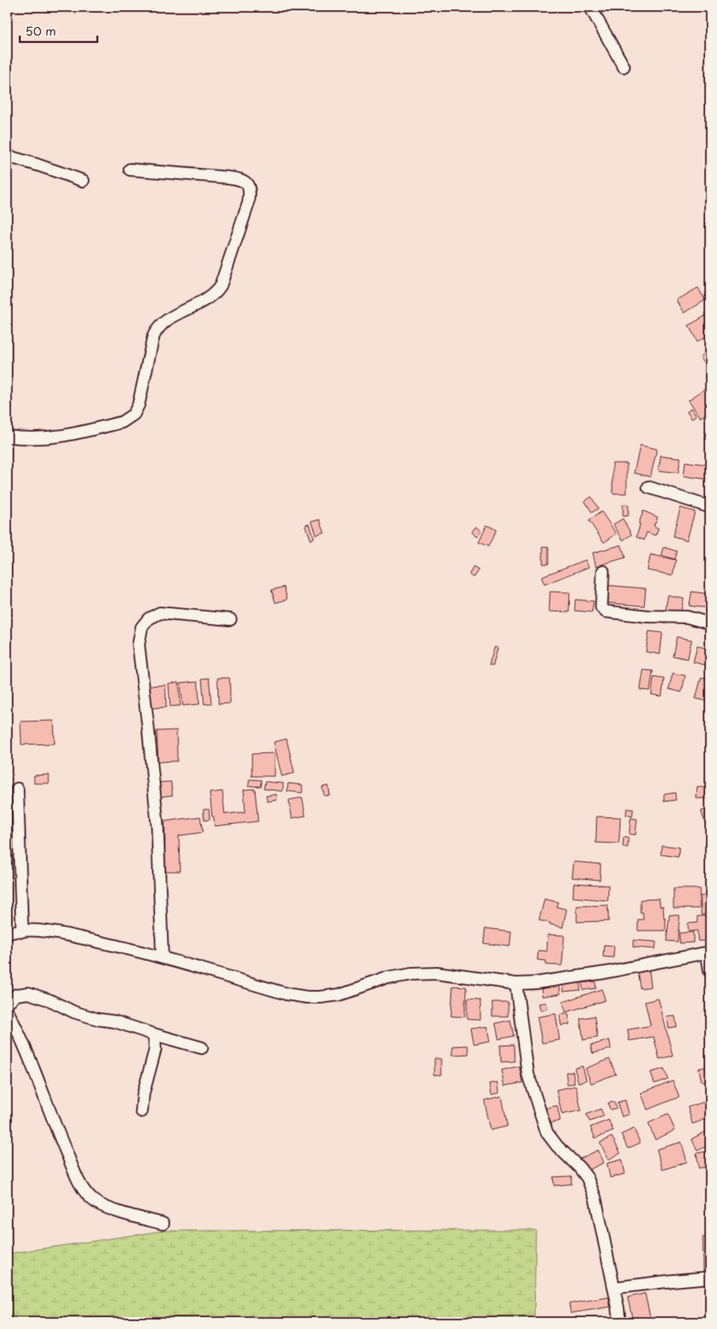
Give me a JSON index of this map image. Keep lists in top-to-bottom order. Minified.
{"scale_bar":"50 m"}
